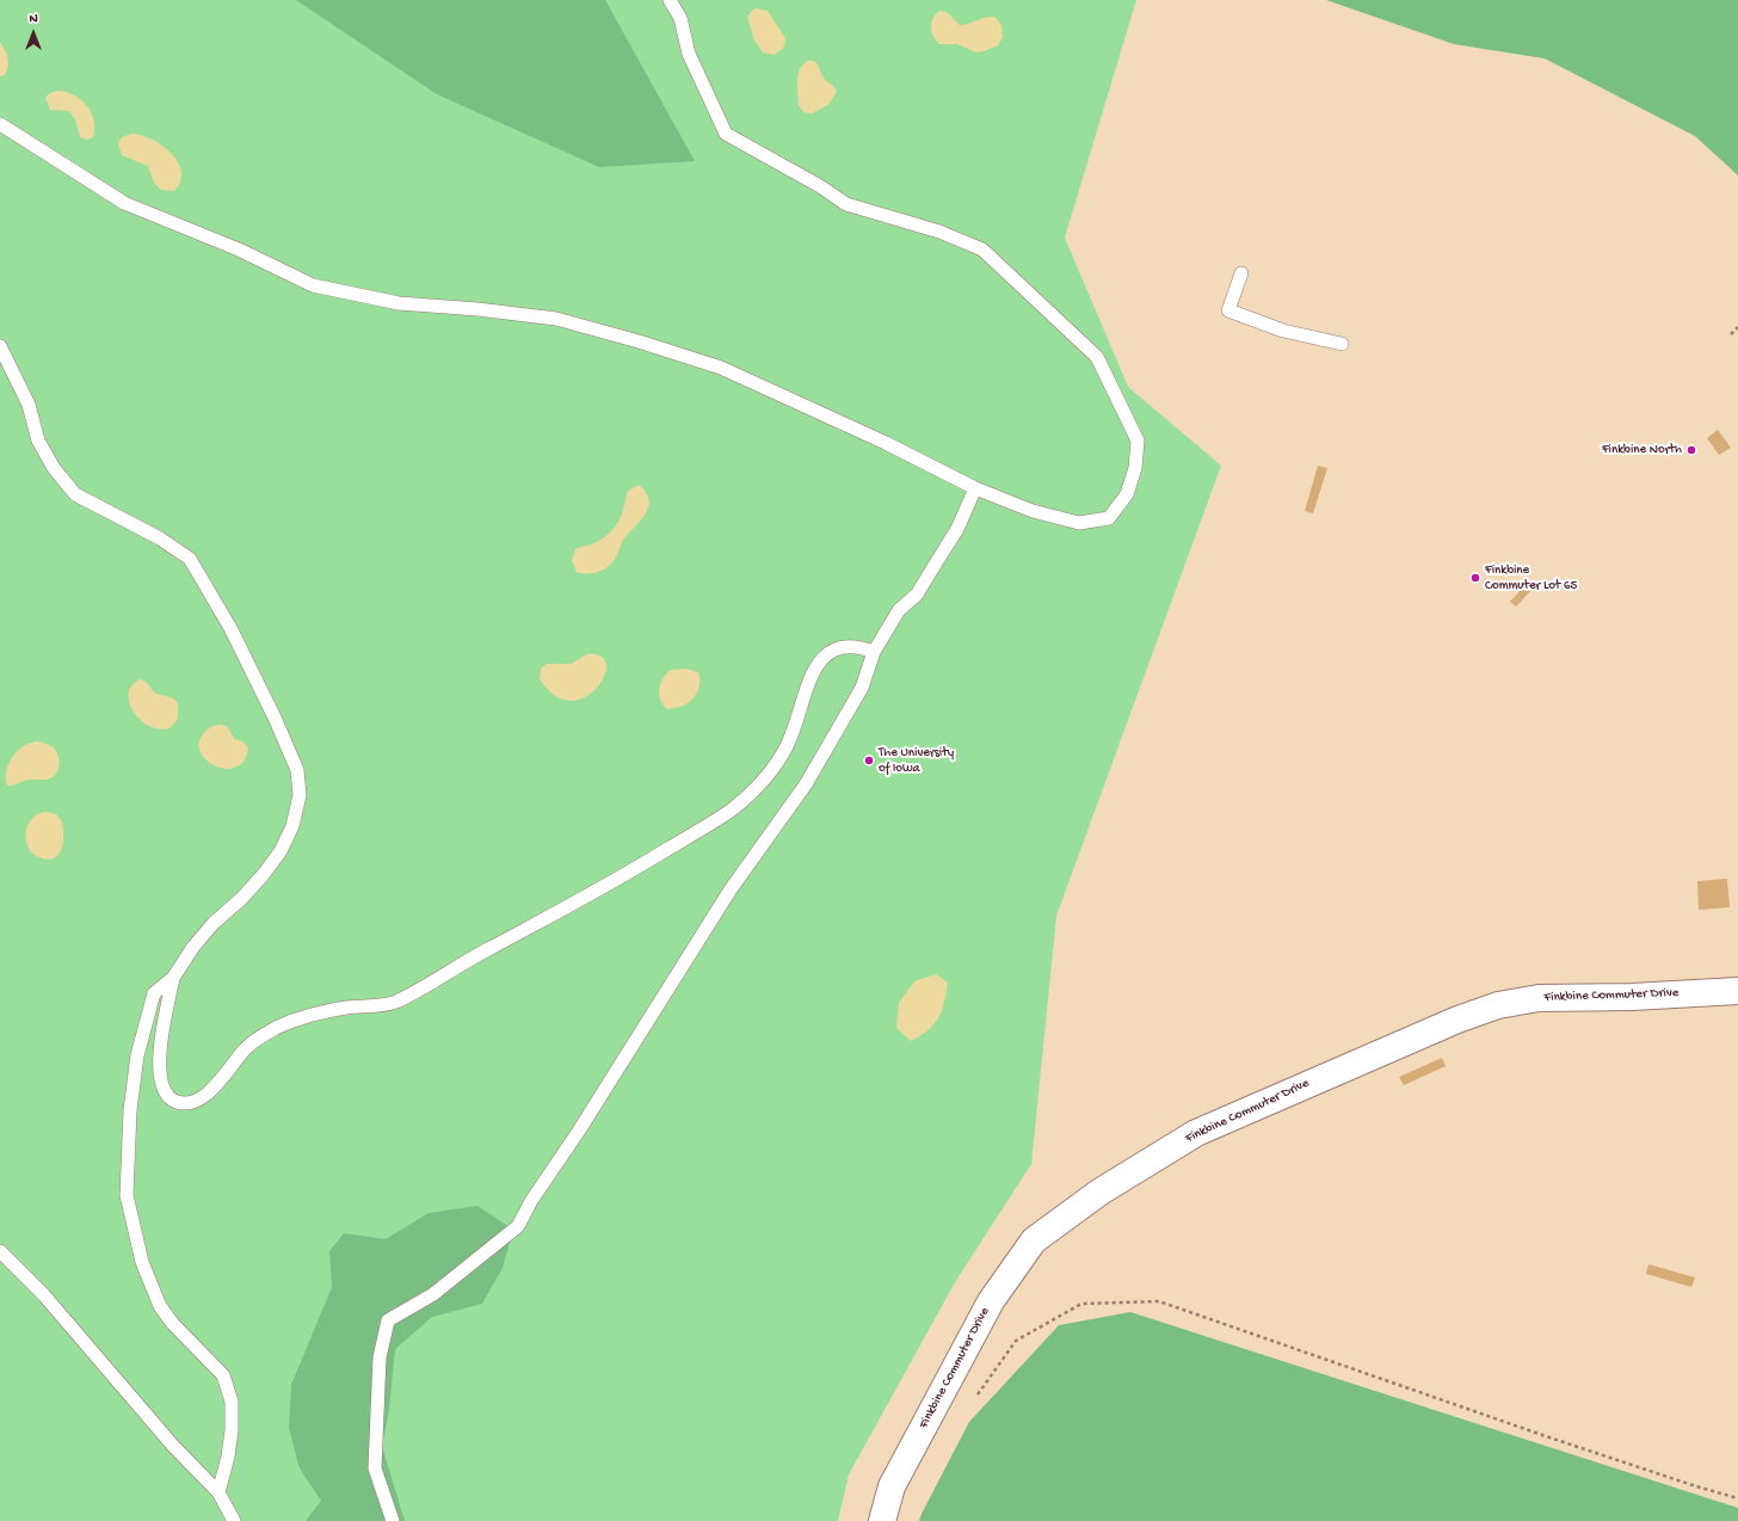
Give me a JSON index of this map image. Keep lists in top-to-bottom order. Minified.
{"streets":{"street":["Finkbine Commuter Drive"]},"places":["Finkbine North","Finkbine Commuter Lot 65","The University of Iowa"],"north":"top"}
